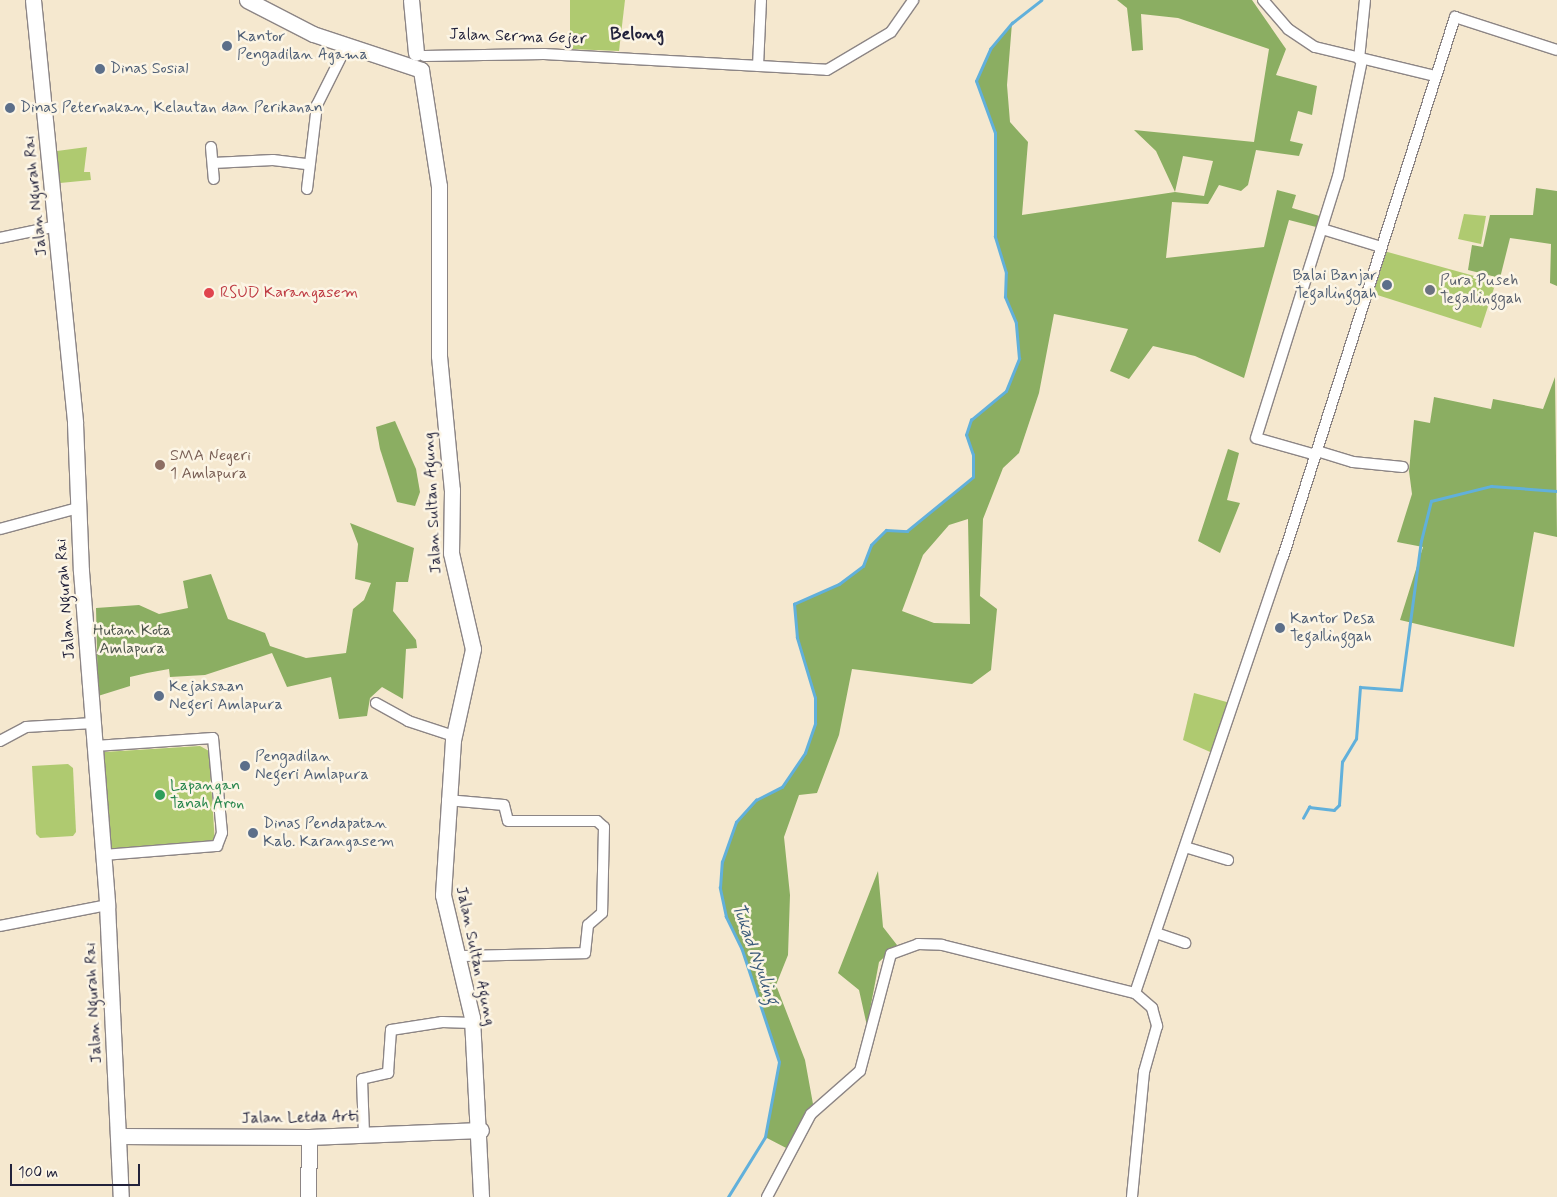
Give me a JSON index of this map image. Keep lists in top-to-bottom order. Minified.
{"streets":{"street":["Jalan Serma Gejer","Jalan Ngurah Rai","Jalan Sultan Agung","Jalan Letda Arti"]},"crossings":[["Jalan Serma Gejer","Jalan Sultan Agung"],["Jalan Ngurah Rai","Jalan Letda Arti"],["Jalan Sultan Agung","Jalan Letda Arti"]],"districts":["Belong"],"water":["Tukad Nyuling"],"parks":["Hutan Kota Amlapura"],"places":["Kantor Pengadilan Agama","Dinas Sosial","Dinas Peternakan, Kelautan dan Perikanan","Balai Banjar Tegallinggah","Pura Puseh Tegallinggah","RSUD Karangasem","SMA Negeri 1 Amlapura","Kantor Desa Tegallinggah","Kejaksaan Negeri Amlapura","Pengadilan Negeri Amlapura","Lapangan Tanah Aron","Dinas Pendapatan Kab. Karangasem"],"scale_bar":"100 m"}
